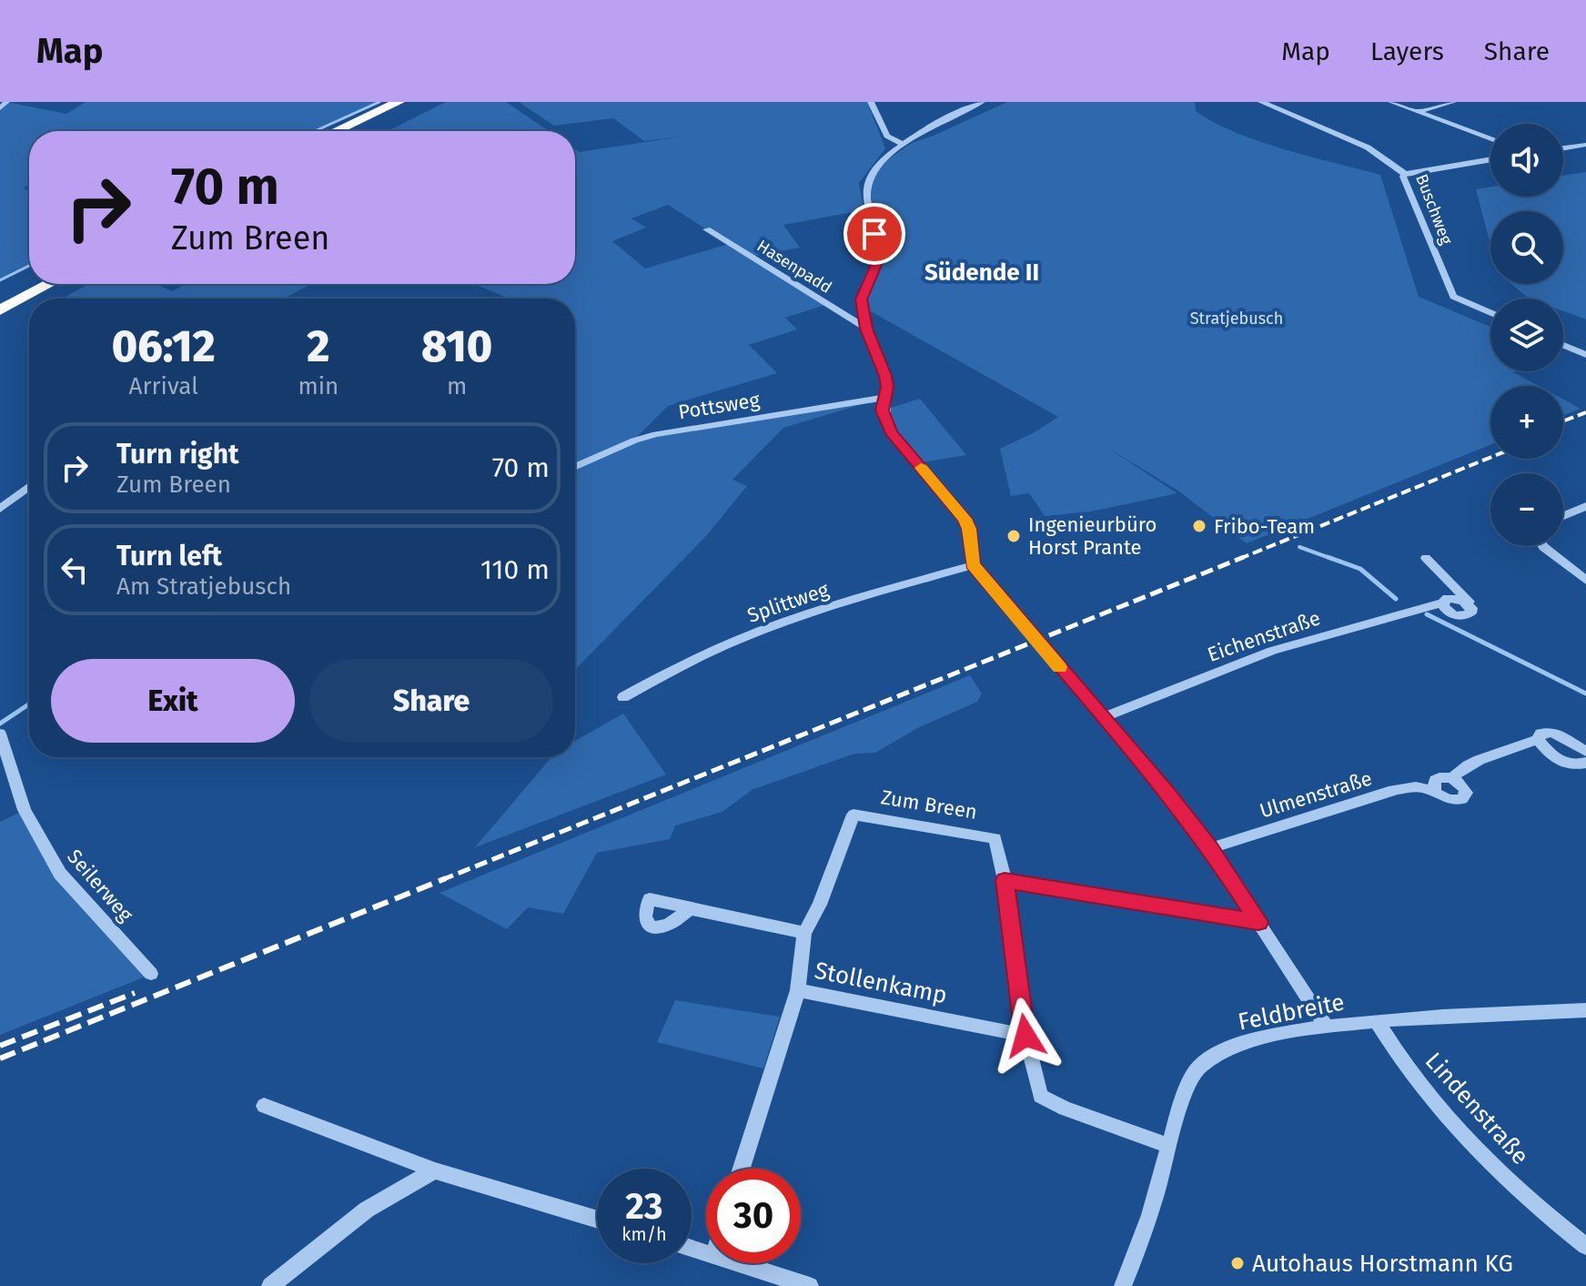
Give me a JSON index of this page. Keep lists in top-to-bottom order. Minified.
{"streets":{"street":["Buschweg","Hasenpadd","Pottsweg","Splittweg","Eichenstraße","Ulmenstraße","Zum Breen","Seilerweg","Stollenkamp","Feldbreite","Lindenstraße"]},"crossings":[["Zum Breen","Stollenkamp"],["Zum Breen","Feldbreite"],["Feldbreite","Lindenstraße"]],"districts":["Südende II"],"parks":["Stratjebusch"],"places":["Fribo-Team","Ingenieurbüro Horst Prante","Autohaus Horstmann KG"],"page":{"header":"Map","nav":["Map","Layers","Share"],"map_buttons":["+","−"],"turn":["70 m","Zum Breen"],"eta":["06:12","Arrival","2","min","810","m"],"list":[{"name":"Turn right","note":"Zum Breen","value":"70 m"},{"name":"Turn left","note":"Am Stratjebusch","value":"110 m"}],"buttons":["Exit","Share"],"speed":"23 km/h","limit":"30"}}
